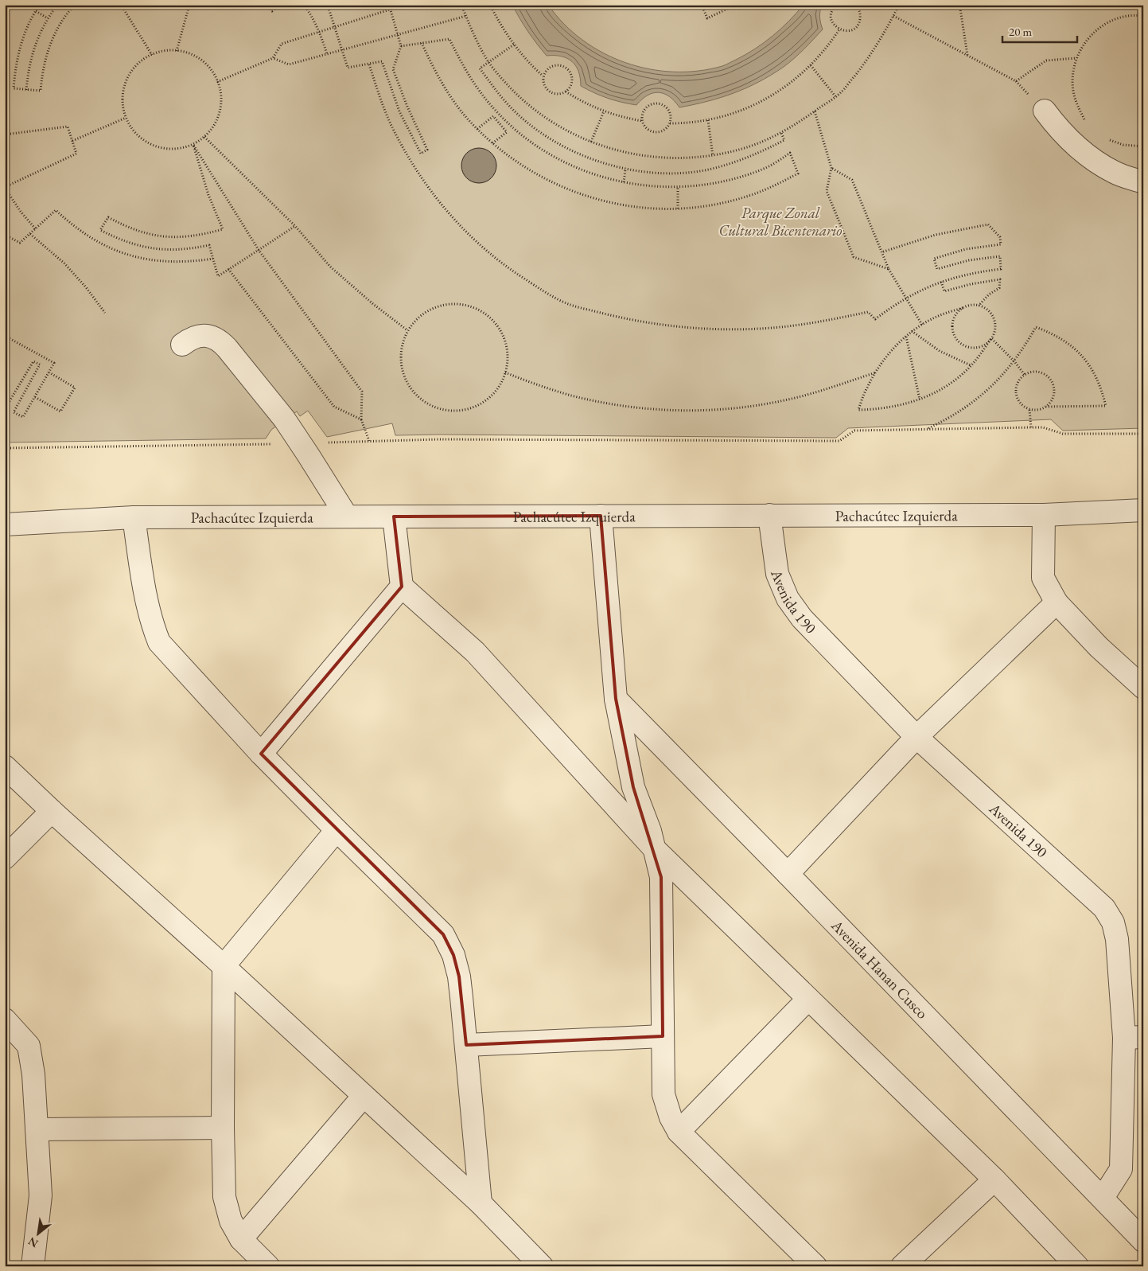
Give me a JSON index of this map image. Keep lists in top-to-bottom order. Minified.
{"streets":{"street":["Pachacútec Izquierda","Avenida 190","Avenida Hanan Cusco"]},"crossings":[["Pachacútec Izquierda","Avenida 190"],["Avenida 190","Avenida Hanan Cusco"]],"parks":["Parque Zonal Cultural Bicentenario"],"scale_bar":"20 m","north":"bottom left"}
